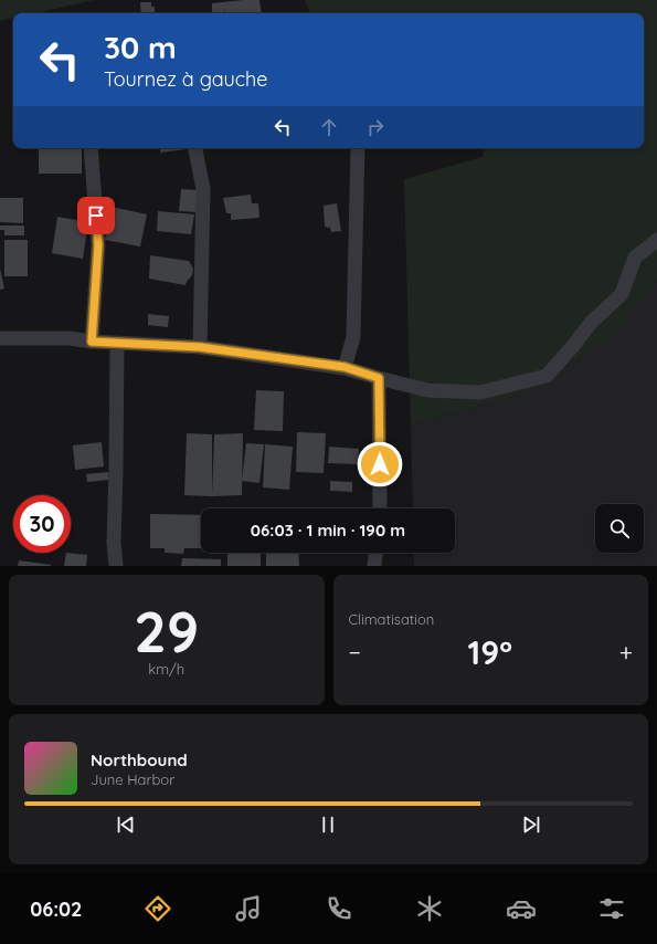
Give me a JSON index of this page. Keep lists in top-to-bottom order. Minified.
{"page":{"turn":["30 m","Tournez à gauche"],"limit":"30","trip":"06:03 · 1 min · 190 m","tile":[["29","km/h"],"Climatisation"],"heat":["−","19°","+"],"song":["Northbound","June Harbor"],"tabs":"06:02"}}
